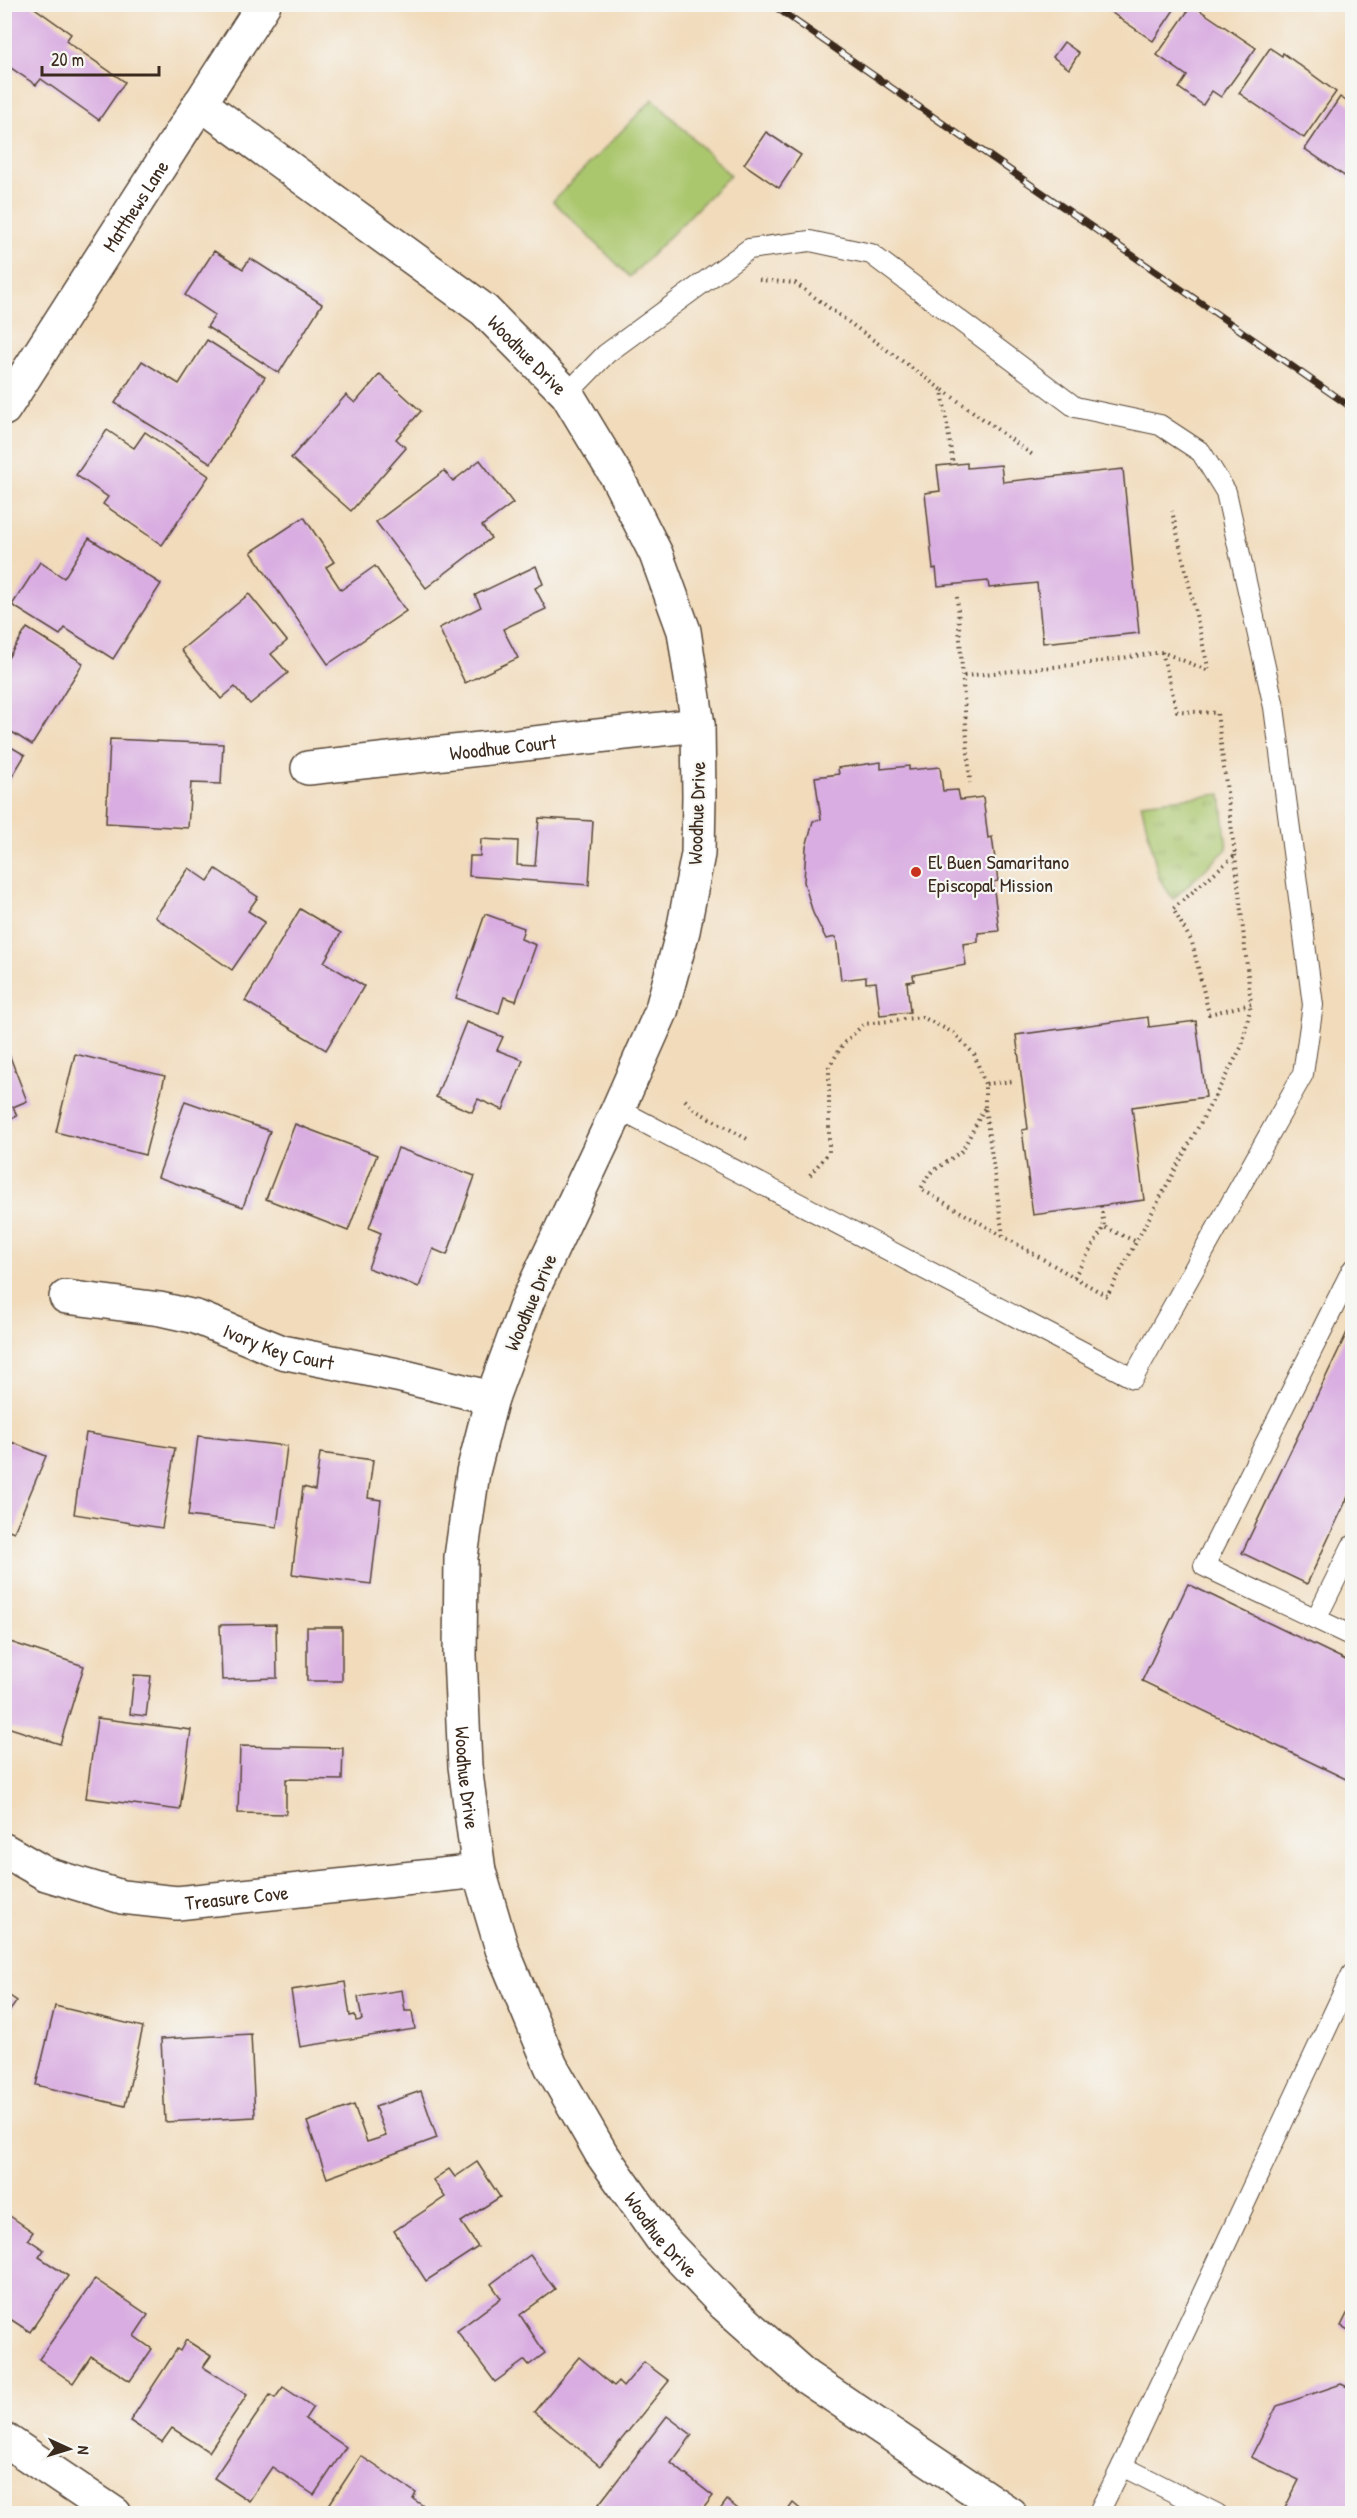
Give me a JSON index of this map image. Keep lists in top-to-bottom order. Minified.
{"streets":{"street":["Matthews Lane","Woodhue Drive","Woodhue Court","Ivory Key Court","Treasure Cove"]},"crossings":[["Matthews Lane","Woodhue Drive"],["Woodhue Drive","Woodhue Court"],["Woodhue Drive","Ivory Key Court"],["Woodhue Drive","Treasure Cove"]],"places":["El Buen Samaritano Episcopal Mission"],"scale_bar":"20 m","north":"right"}
